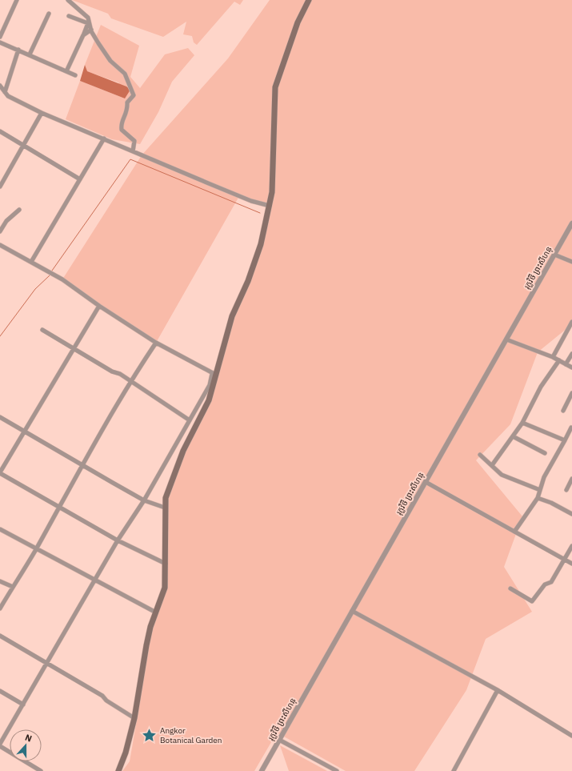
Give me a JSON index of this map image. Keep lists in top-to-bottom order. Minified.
{"streets":{"street":["រុក្ខវិថី ព្រះសីហនុ"]},"places":{"place":["Angkor Botanical Garden"]},"north":"top"}
